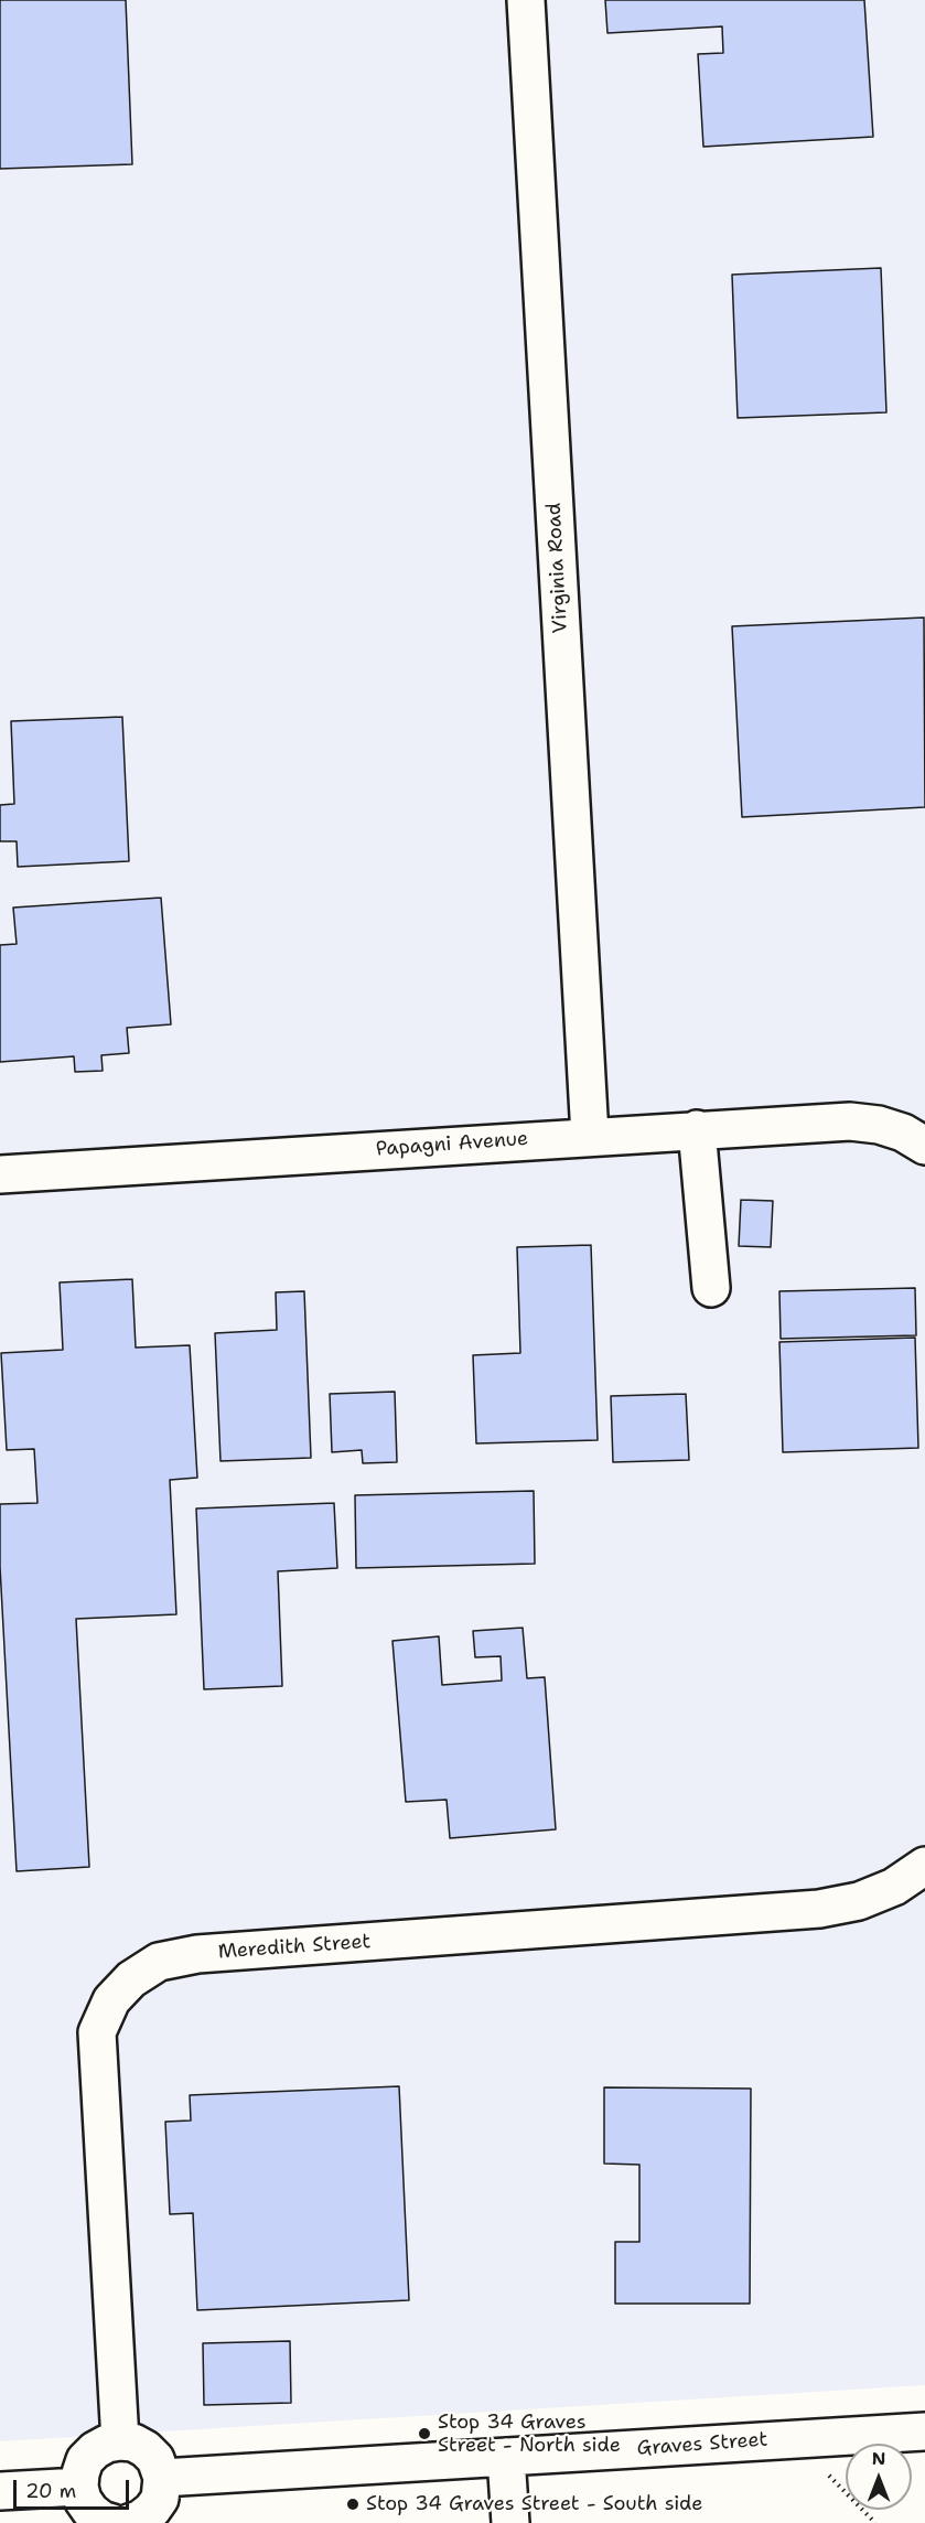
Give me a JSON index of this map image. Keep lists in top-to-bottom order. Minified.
{"streets":{"street":["Virginia Road","Papagni Avenue","Meredith Street","Graves Street"]},"crossings":[["Virginia Road","Papagni Avenue"]],"places":["Stop 34 Graves Street - North side","Stop 34 Graves Street - South side"],"scale_bar":"20 m","north":"top"}
